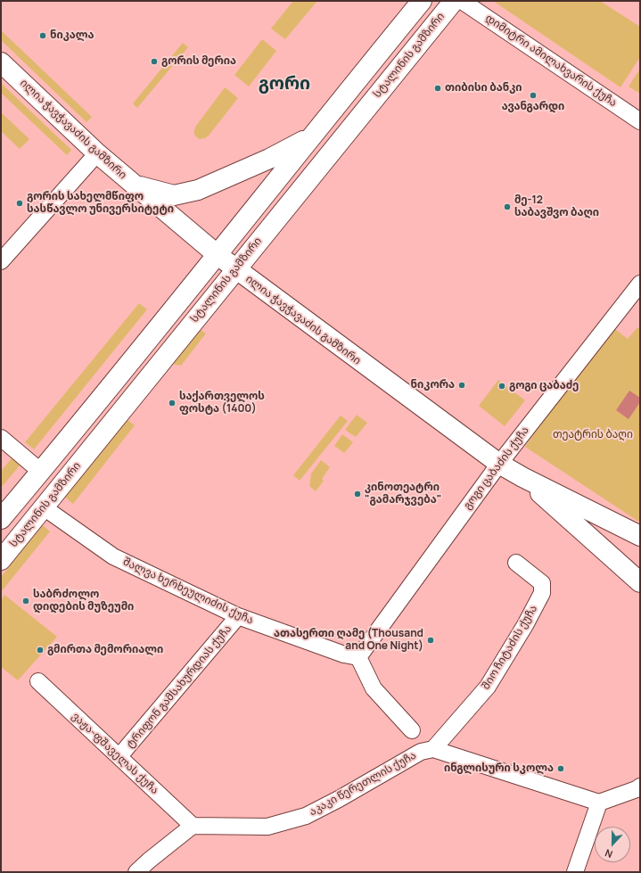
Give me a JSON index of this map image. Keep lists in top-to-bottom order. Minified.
{"streets":{"main road":["სტალინის გამზირი","ილია ჭავჭავაძის გამზირი"],"street":["დიმიტრი ამილახვარის ქუჩა","გოგი ცაბაძის ქუჩა","შალვა ხერხეულიძის ქუჩა","შიო ჩიტაძის ქუჩა","ტრიფონ გამსახურდიას ქუჩა","ვაჟა-ფშაველას ქუჩა","აკაკი წერეთლის ქუჩა"]},"crossings":[["სტალინის გამზირი","ილია ჭავჭავაძის გამზირი"],["სტალინის გამზირი","შალვა ხერხეულიძის ქუჩა"],["ილია ჭავჭავაძის გამზირი","გოგი ცაბაძის ქუჩა"],["გოგი ცაბაძის ქუჩა","შალვა ხერხეულიძის ქუჩა"],["შალვა ხერხეულიძის ქუჩა","ტრიფონ გამსახურდიას ქუჩა"],["შიო ჩიტაძის ქუჩა","აკაკი წერეთლის ქუჩა"],["ტრიფონ გამსახურდიას ქუჩა","ვაჟა-ფშაველას ქუჩა"],["ვაჟა-ფშაველას ქუჩა","აკაკი წერეთლის ქუჩა"]],"districts":["გორი"],"parks":["თეატრის ბაღი"],"places":["ნიკალა","გორის მერია","თიბისი ბანკი","ავანგარდი","გორის სახელმწიფო სასწავლო უნივერსიტეტი","მე-12 საბავშვო ბაღი","ნიკორა","გოგი ცაბაძე","საქართველოს ფოსტა (1400)","კინოთეატრი \"გამარჯვება\"","საბრძოლო დიდების მუზეუმი","ათასერთი ღამე (Thousand and One Night)","გმირთა მემორიალი","ინგლისური სკოლა"],"north":"bottom"}
